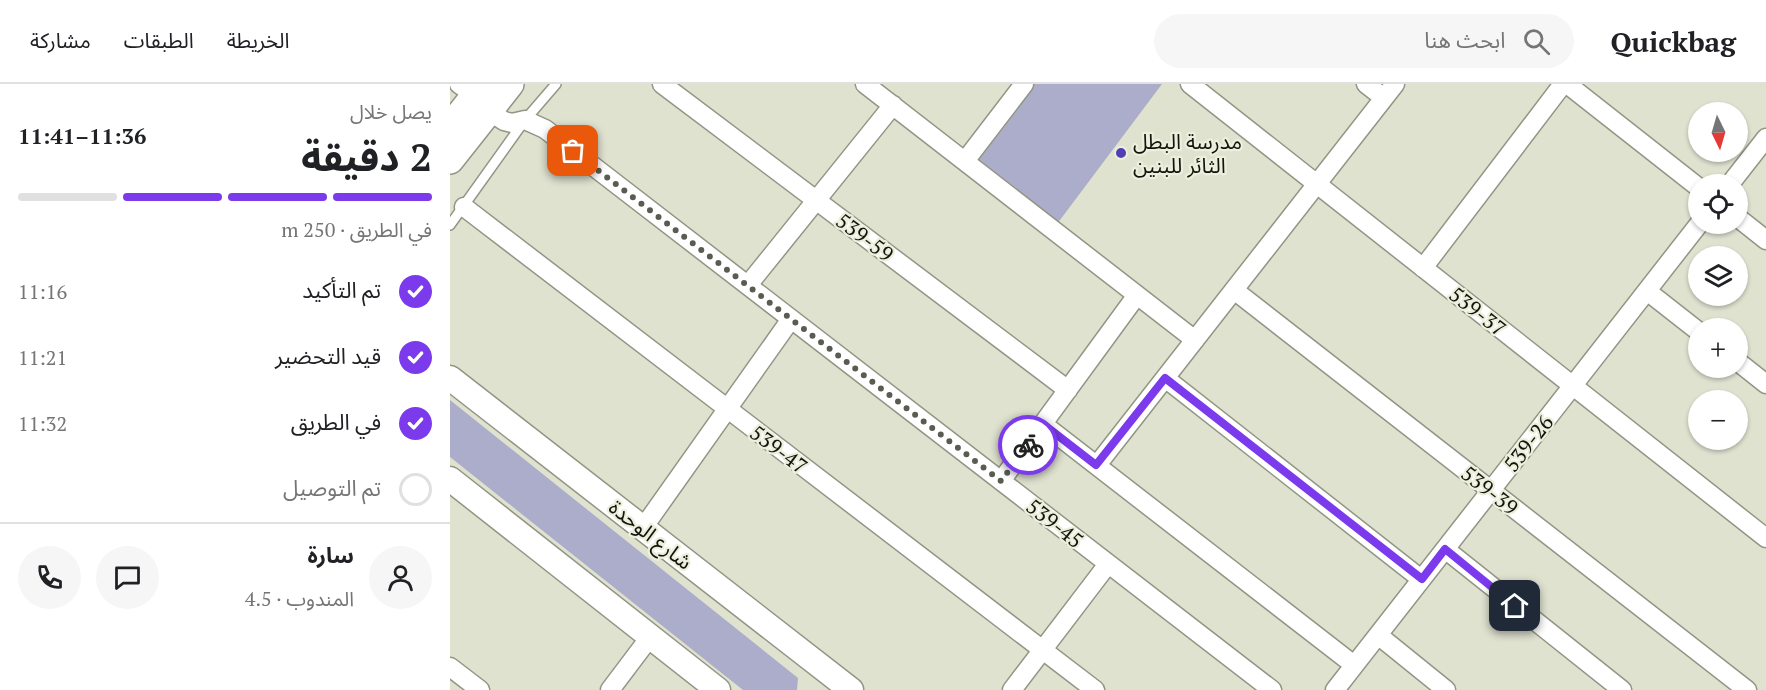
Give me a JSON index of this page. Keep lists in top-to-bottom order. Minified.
{"streets":{"street":["539-59","539-37","539-26","539-47","539-39","539-45","شارع الوحدة"]},"crossings":[["539-37","539-26"],["539-26","539-39"]],"places":["مدرسة البطل الثائر للبنين"],"north":"bottom","page":{"header":"Quickbag","search":"ابحث هنا","nav":["الخريطة","الطبقات","مشاركة"],"heading":["2 دقيقة","يصل خلال","11:36–11:41"],"panel":["سارة","المندوب · 4.5"],"map_buttons":["+","−"],"bar":"في الطريق · 250 m","list":[["تم التأكيد","11:16"],["قيد التحضير","11:21"],["في الطريق","11:32"],"تم التوصيل"]}}
